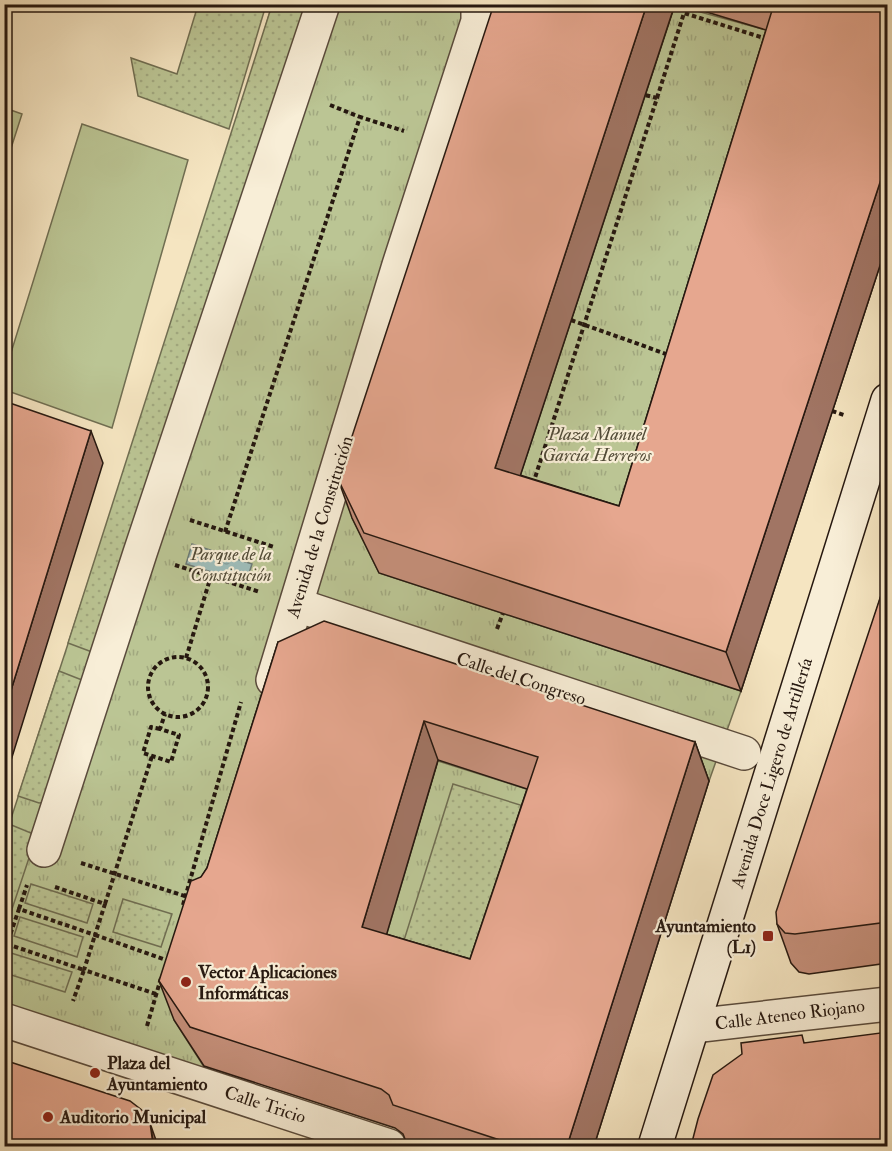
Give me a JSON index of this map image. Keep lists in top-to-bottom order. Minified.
{"streets":{"street":["Avenida de la Constitución","Calle del Congreso","Avenida Doce Ligero de Artillería","Calle Ateneo Riojano","Calle Tricio"]},"crossings":[["Avenida de la Constitución","Calle del Congreso"],["Avenida Doce Ligero de Artillería","Calle Ateneo Riojano"]],"parks":["Plaza Manuel García Herreros","Parque de la Constitución"],"places":{"transit":["Ayuntamiento (L1)"],"other":["Vector Aplicaciones Informáticas","Plaza del Ayuntamiento","Auditorio Municipal"]}}
